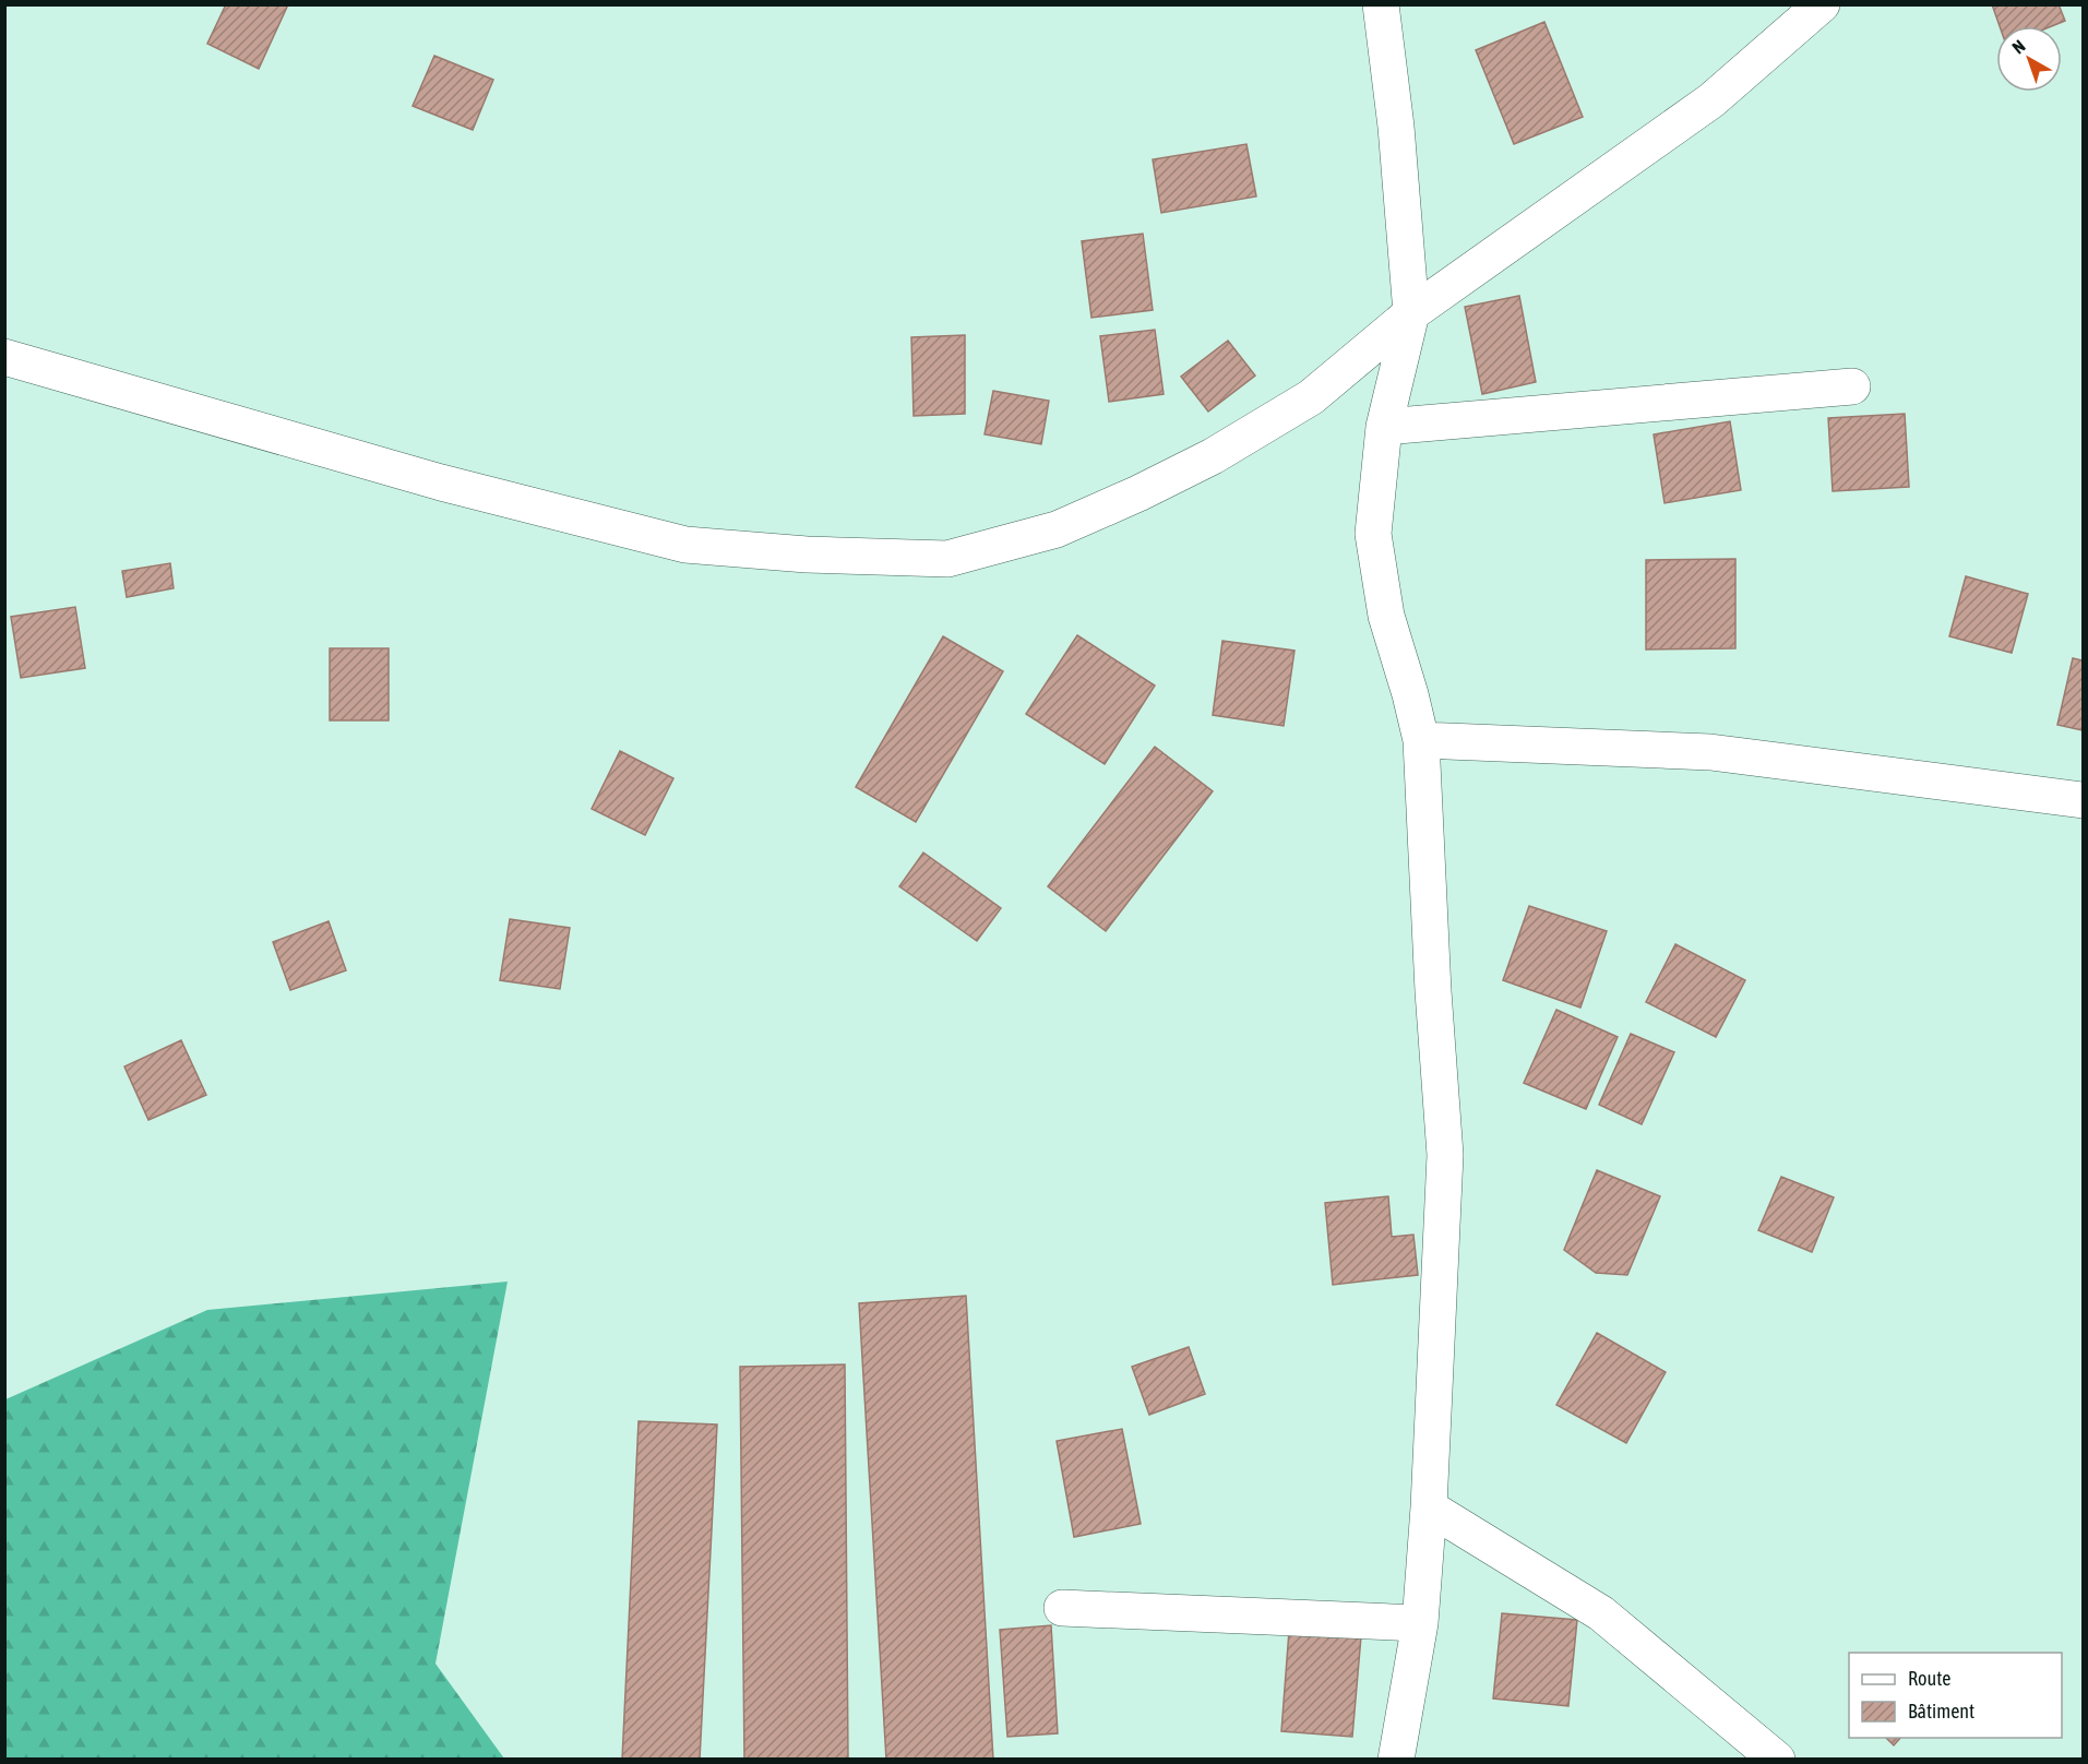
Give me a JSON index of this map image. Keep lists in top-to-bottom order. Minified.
{"legend":["Route","Bâtiment"],"north":"top left"}
